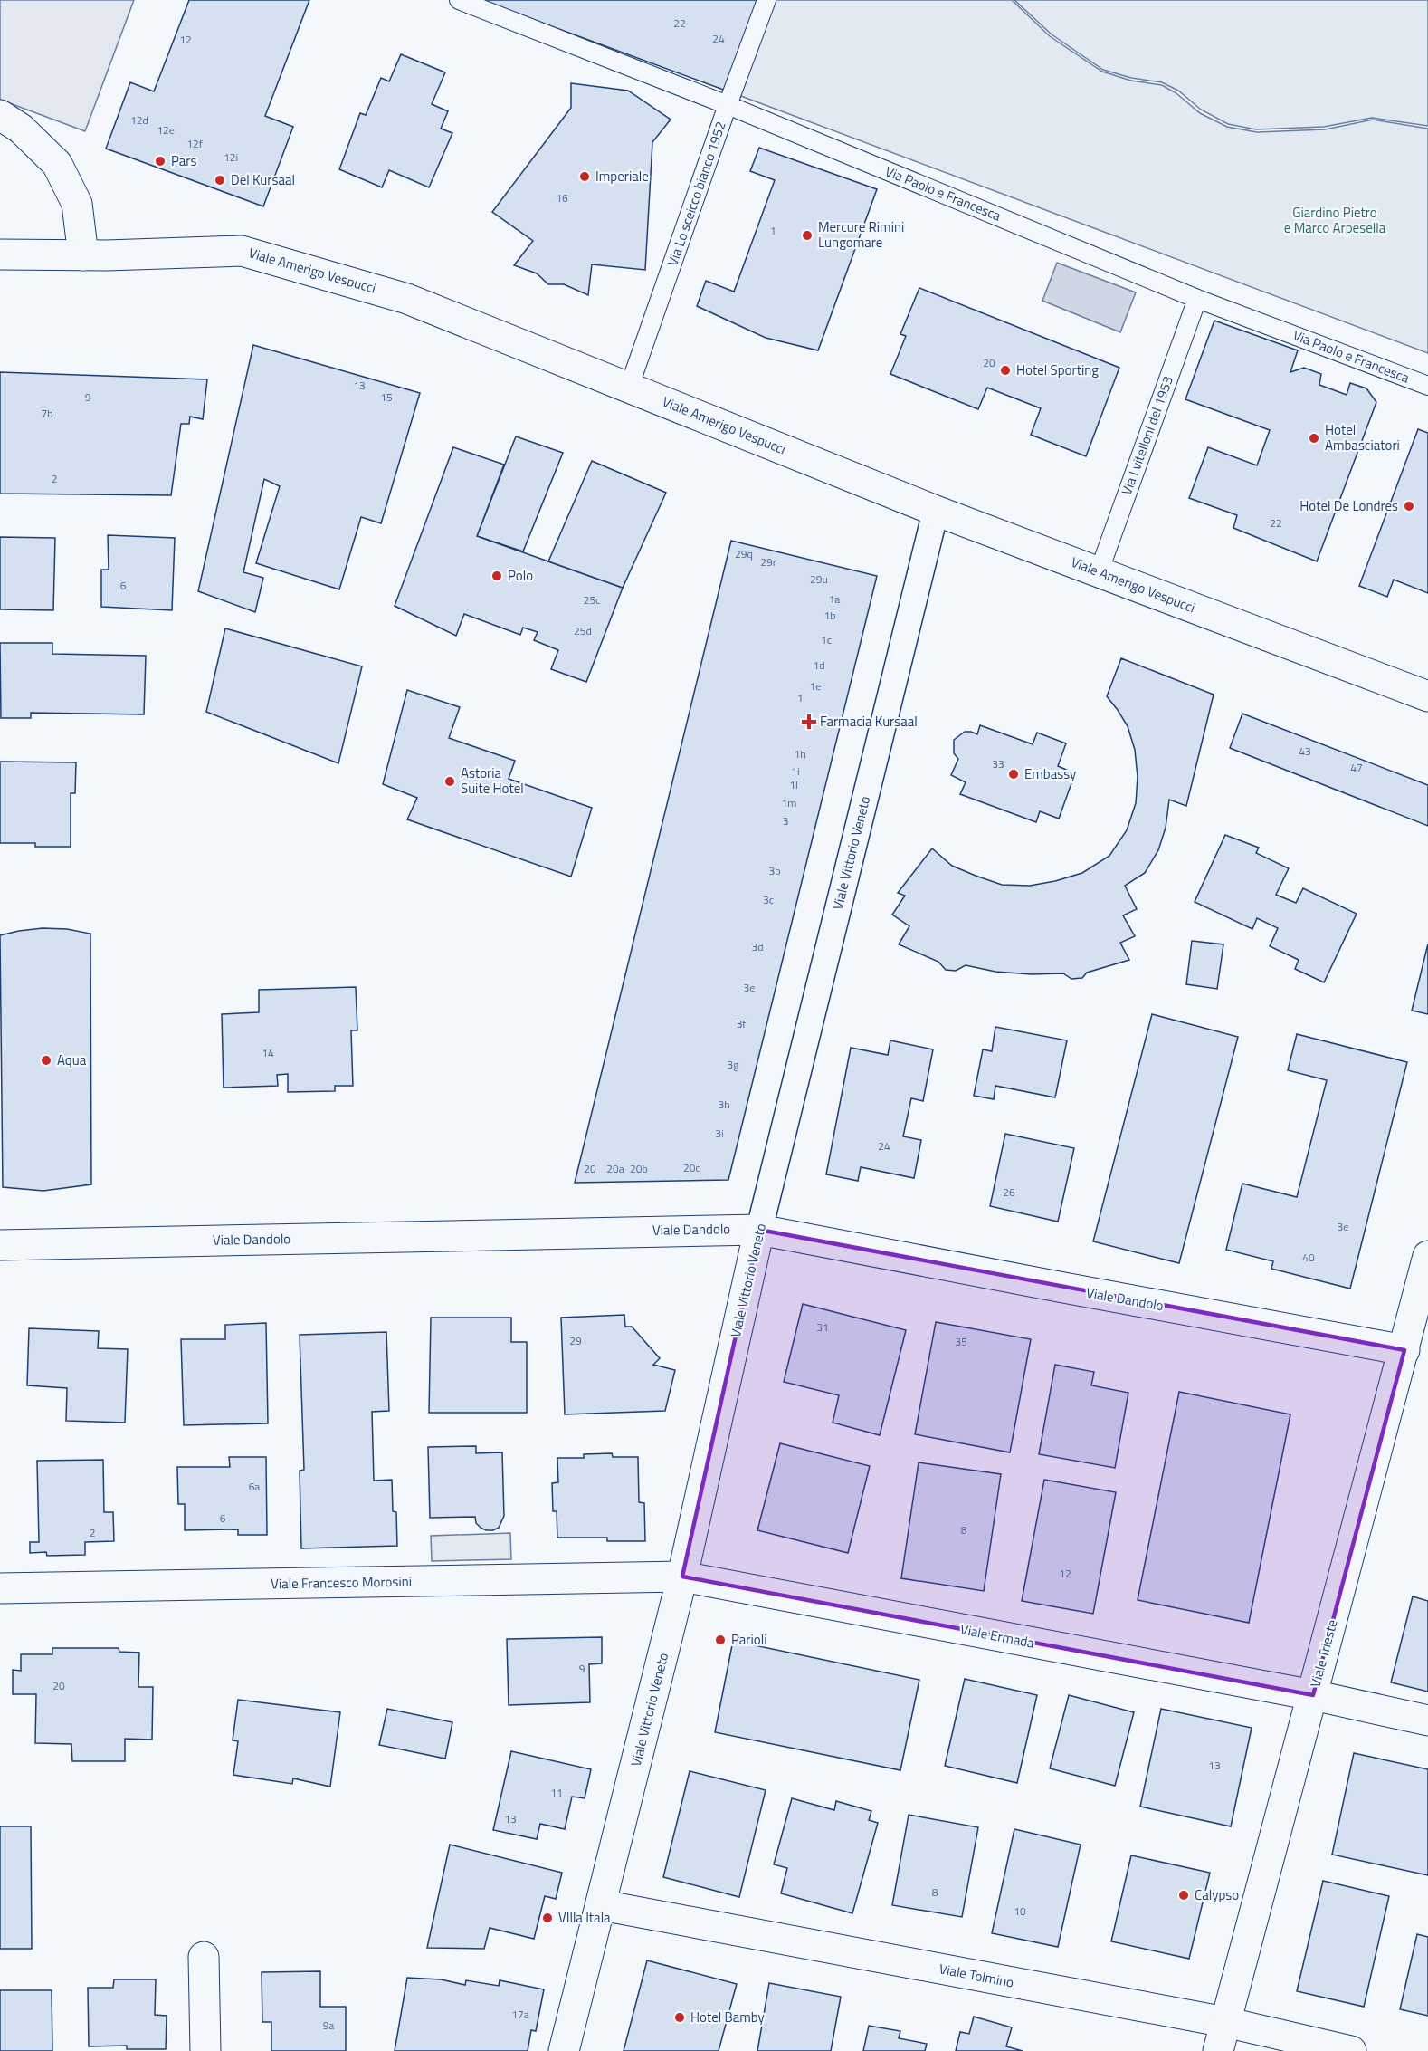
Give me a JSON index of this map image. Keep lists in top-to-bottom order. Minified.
{"streets":{"street":["Viale Amerigo Vespucci","Viale Vittorio Veneto","Viale Dandolo","Viale Francesco Morosini","Viale Ermada","Viale Trieste","Viale Tolmino"],"lane":["Via Lo sceicco bianco 1952","Via Paolo e Francesca","Via I vitelloni del 1953"]},"crossings":[["Via Lo sceicco bianco 1952","Via Paolo e Francesca"],["Via Lo sceicco bianco 1952","Viale Amerigo Vespucci"],["Via Paolo e Francesca","Via I vitelloni del 1953"],["Viale Amerigo Vespucci","Via I vitelloni del 1953"],["Viale Amerigo Vespucci","Viale Vittorio Veneto"],["Viale Vittorio Veneto","Viale Dandolo"],["Viale Vittorio Veneto","Viale Francesco Morosini"],["Viale Vittorio Veneto","Viale Ermada"],["Viale Vittorio Veneto","Viale Tolmino"],["Viale Dandolo","Viale Trieste"],["Viale Francesco Morosini","Viale Ermada"],["Viale Ermada","Viale Trieste"],["Viale Trieste","Viale Tolmino"]],"parks":["Giardino Pietro e Marco Arpesella"],"places":{"other":["Pars","Imperiale","Del Kursaal","Mercure Rimini Lungomare","Hotel Sporting","Hotel Ambasciatori","Hotel De Londres","Polo","Embassy","Astoria Suite Hotel","Aqua","Parioli","Calypso","VIlla Itala","Hotel Bamby"],"health":["Farmacia Kursaal"]},"house_numbers":["22","24","12","12d","12e","12f","12i","16","1","20","13","9","15","7b","2","22","29q","29r","29u","6","1a","25c","1b","25d","1c","1d","1e","1","43","1h","33","47","1i","1l","1m","3","3b","3c","3d","3e","3f","14","3g","3h","3i","24","20d","20","20a","20b","26","3e","40","31","29","35","6a","6","8","2","12","9","20","13","11","13","8","10","17a","9a"]}
